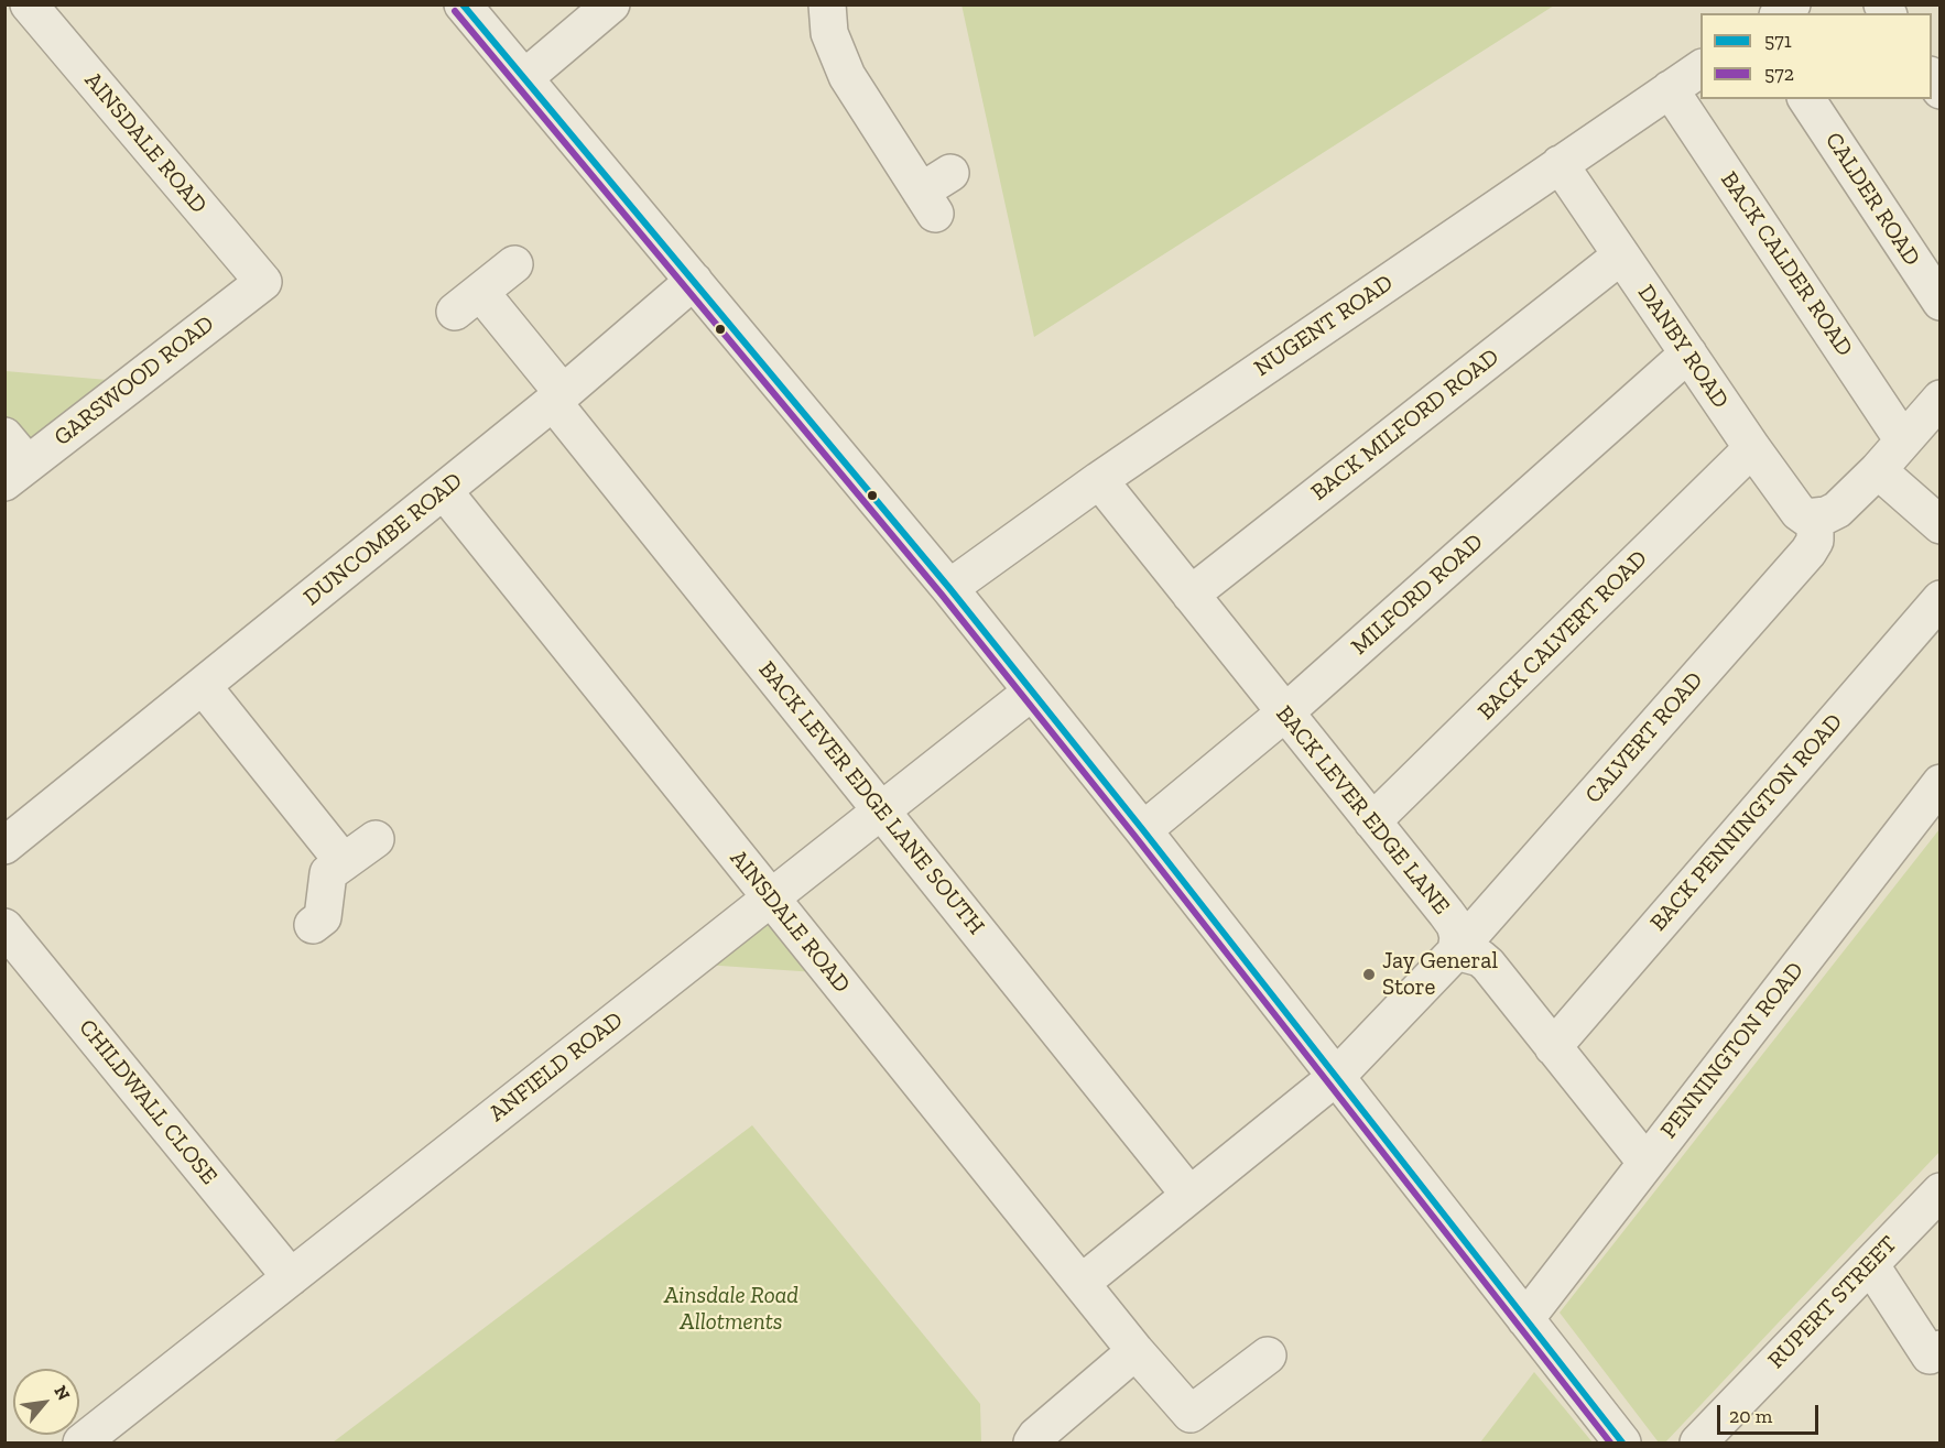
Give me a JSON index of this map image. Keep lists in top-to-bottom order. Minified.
{"streets":{"street":["AINSDALE ROAD","CALDER ROAD","BACK CALDER ROAD","NUGENT ROAD","DANBY ROAD","GARSWOOD ROAD","BACK MILFORD ROAD","DUNCOMBE ROAD","MILFORD ROAD","BACK CALVERT ROAD","CALVERT ROAD","BACK LEVER EDGE LANE SOUTH","BACK LEVER EDGE LANE","BACK PENNINGTON ROAD","PENNINGTON ROAD","ANFIELD ROAD","CHILDWALL CLOSE","RUPERT STREET"]},"crossings":[["AINSDALE ROAD","GARSWOOD ROAD"],["AINSDALE ROAD","DUNCOMBE ROAD"],["AINSDALE ROAD","CALVERT ROAD"],["AINSDALE ROAD","ANFIELD ROAD"],["BACK CALDER ROAD","NUGENT ROAD"],["NUGENT ROAD","DANBY ROAD"],["NUGENT ROAD","BACK LEVER EDGE LANE"],["DANBY ROAD","BACK MILFORD ROAD"],["DANBY ROAD","MILFORD ROAD"],["DANBY ROAD","BACK CALVERT ROAD"],["DANBY ROAD","CALVERT ROAD"],["BACK MILFORD ROAD","BACK LEVER EDGE LANE"],["DUNCOMBE ROAD","BACK LEVER EDGE LANE SOUTH"],["MILFORD ROAD","BACK LEVER EDGE LANE"],["BACK CALVERT ROAD","BACK LEVER EDGE LANE"],["CALVERT ROAD","BACK LEVER EDGE LANE SOUTH"],["CALVERT ROAD","BACK LEVER EDGE LANE"],["BACK LEVER EDGE LANE SOUTH","ANFIELD ROAD"],["ANFIELD ROAD","CHILDWALL CLOSE"]],"parks":["Ainsdale Road Allotments"],"places":["Jay General Store"],"lines":["transit line 571","transit line 572"],"legend":["571","572"],"scale_bar":"20 m","north":"top right"}
